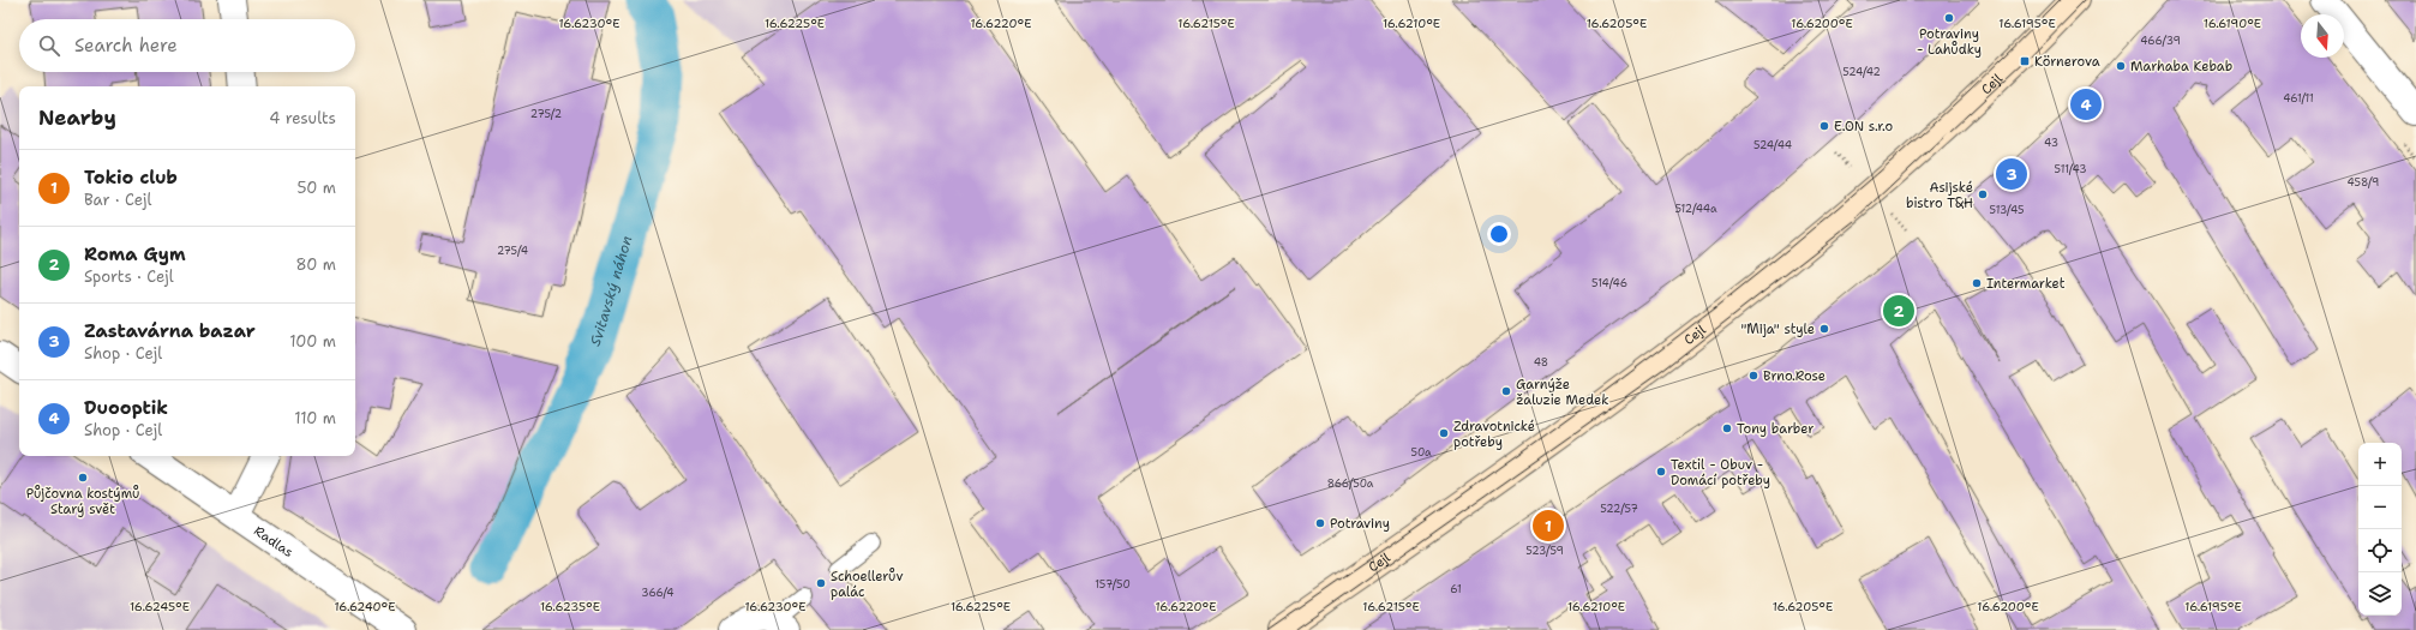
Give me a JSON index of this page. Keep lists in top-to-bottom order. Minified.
{"streets":{"street":["Cejl","Radlas"]},"water":["Svitavský náhon"],"places":{"other":["Potraviny - Lahůdky","Marhaba Kebab","E.ON s.r.o","Asijské bistro T&H","Intermarket","\"Mija\" style","Brno.Rose","Garnýže žaluzie Medek","Tony barber","Zdravotnické potřeby","Textil - Obuv - Domácí potřeby","Půjčovna kostýmů Starý svět","Potraviny","Schoellerův palác"],"transit":["Körnerova"]},"house_numbers":["466/39","524/42","461/11","275/2","43","524/44","511/43","458/9","512/44a","513/45","275/4","514/46","48","50a","866/50a","522/57","523/59","157/50","61","366/4"],"north":"bottom","page":{"search":"Search here","pins":["4","3","2","1"],"heading":["Nearby","4 results"],"list":[{"mark":"1","name":"Tokio club","note":"Bar · Cejl","value":"50 m"},{"mark":"2","name":"Roma Gym","note":"Sports · Cejl","value":"80 m"},{"mark":"3","name":"Zastavárna bazar","note":"Shop · Cejl","value":"100 m"},{"mark":"4","name":"Duooptik","note":"Shop · Cejl","value":"110 m"}],"map_buttons":["+","−"]},"coordinates":["16.6230°E","16.6225°E","16.6220°E","16.6215°E","16.6210°E","16.6205°E","16.6200°E","16.6195°E","16.6190°E","16.6245°E","16.6240°E","16.6235°E"]}
